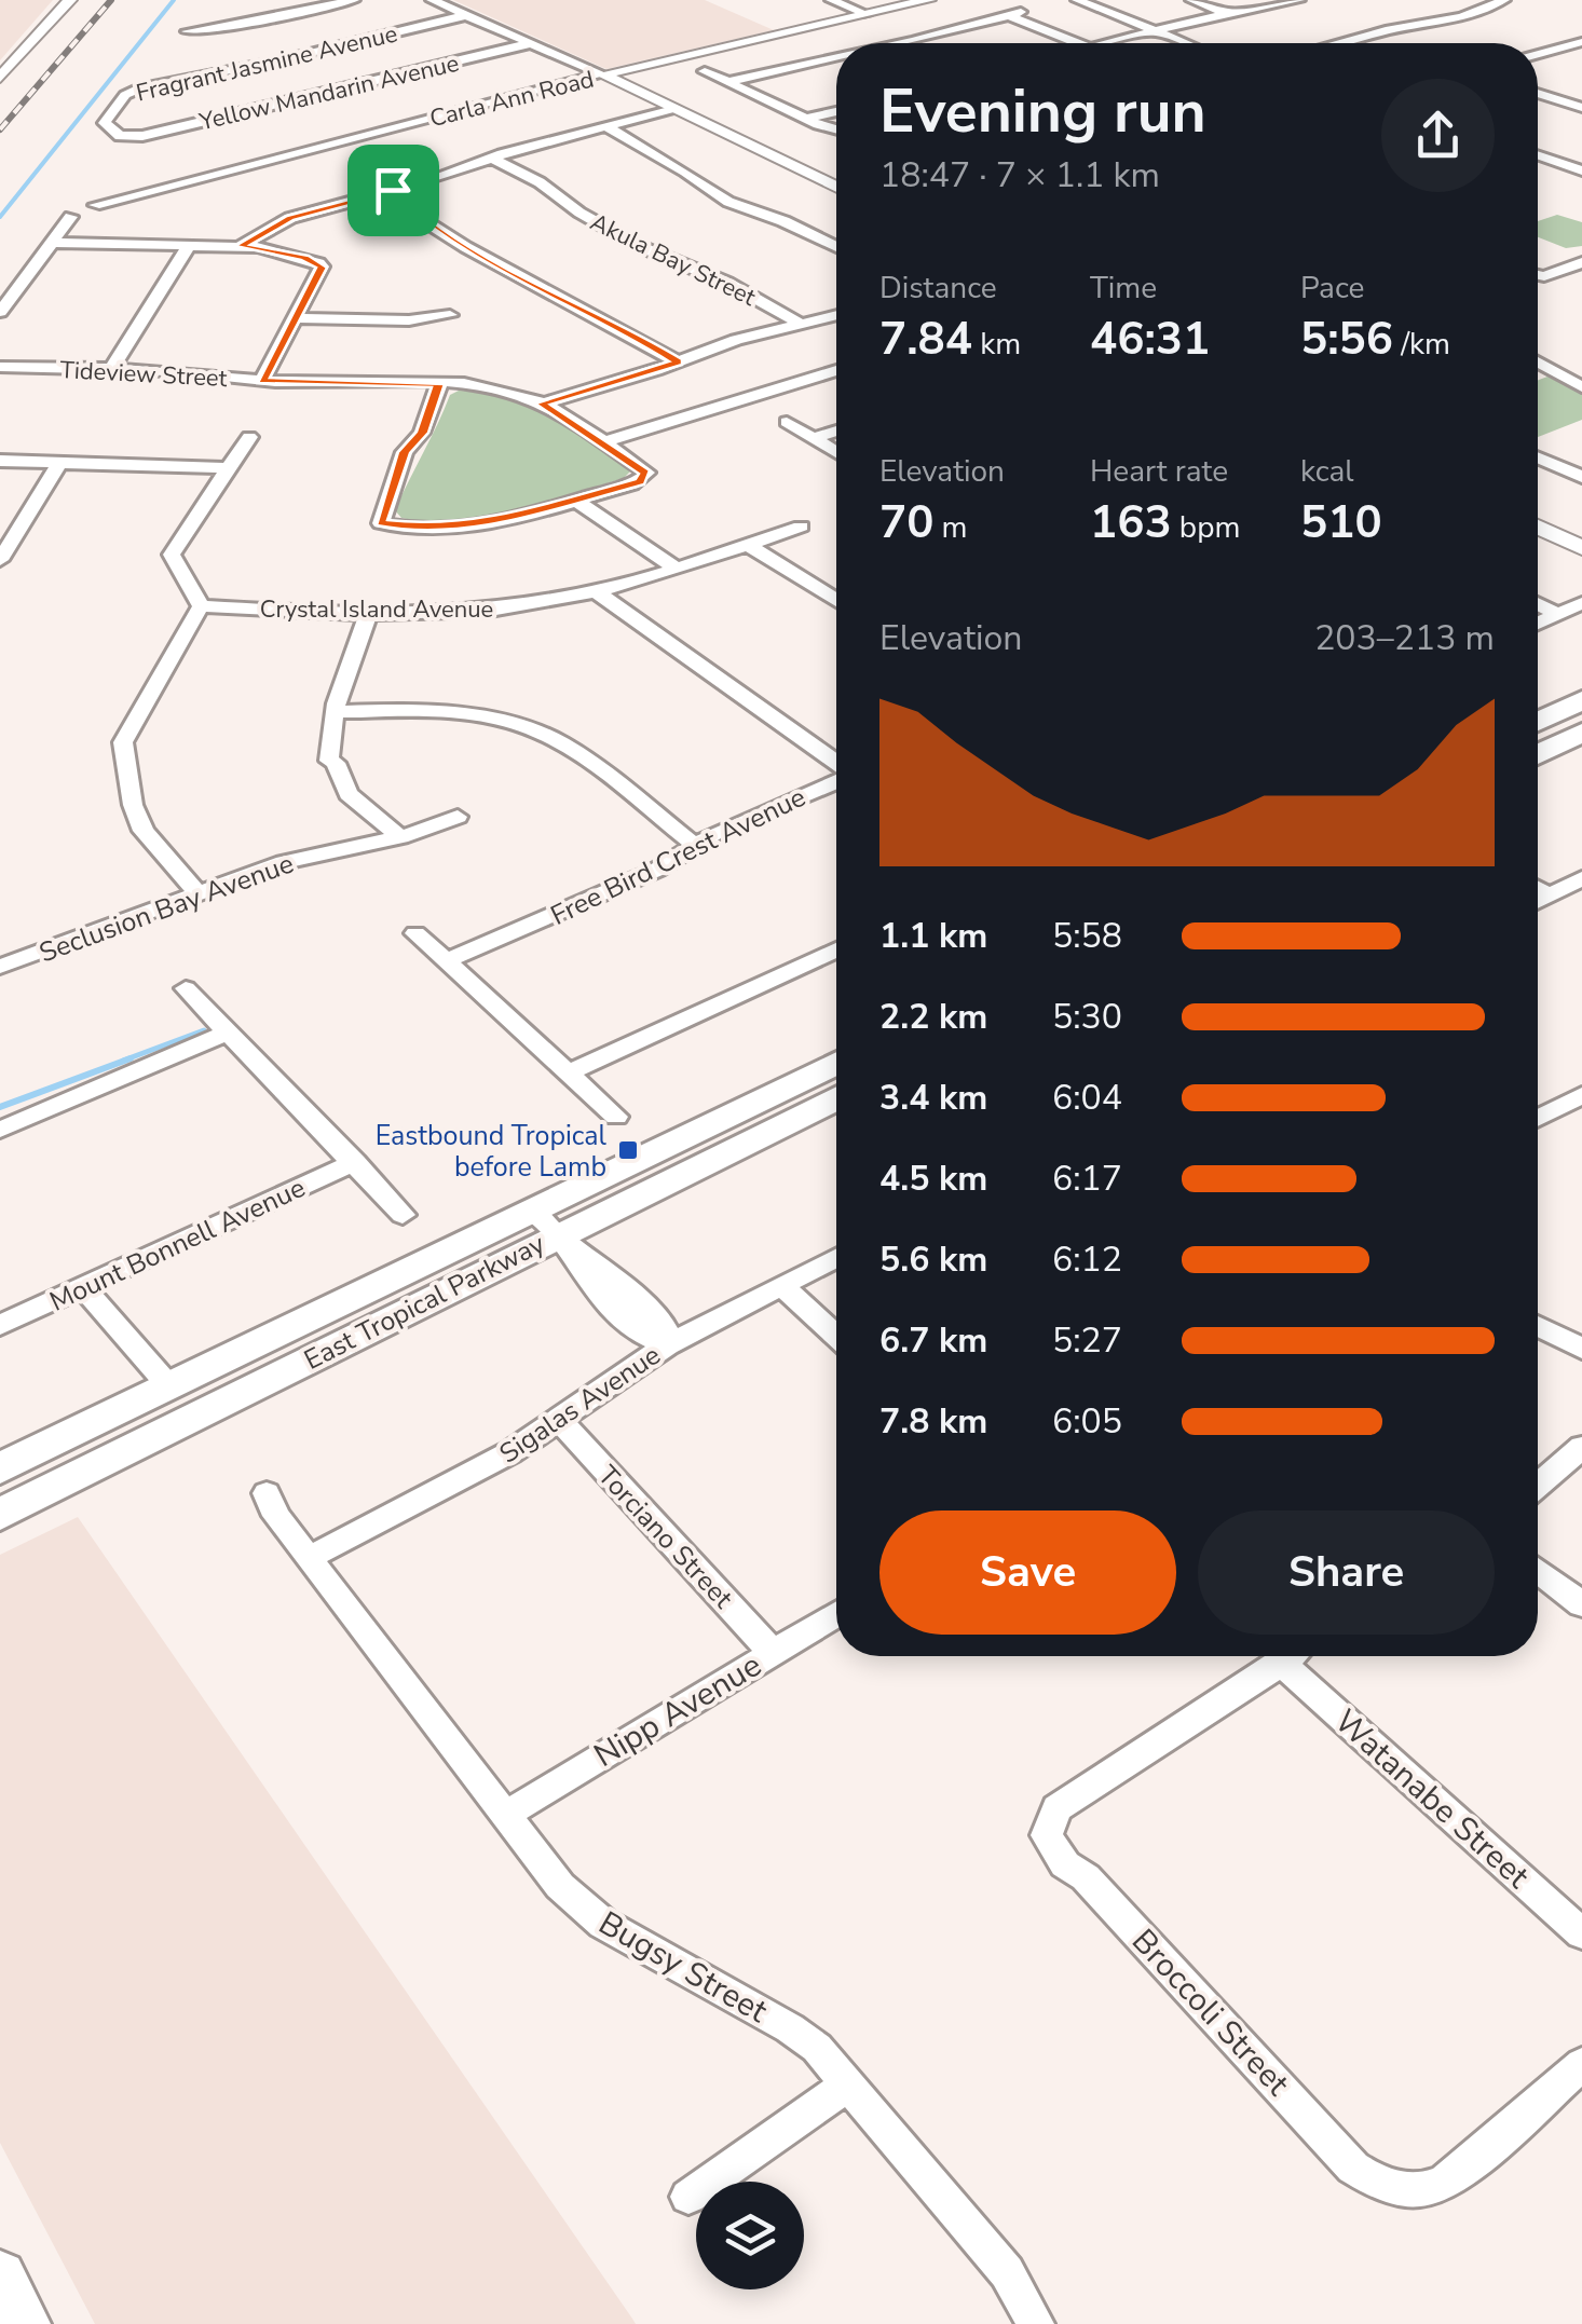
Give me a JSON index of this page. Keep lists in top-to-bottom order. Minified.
{"streets":{"main road":["East Tropical Parkway"],"street":["Fragrant Jasmine Avenue","Yellow Mandarin Avenue","Carla Ann Road","Akula Bay Street","Tideview Street","Crystal Island Avenue","Free Bird Crest Avenue","Seclusion Bay Avenue","Mount Bonnell Avenue","Sigalas Avenue","Torciano Street","Nipp Avenue","Watanabe Street","Bugsy Street","Broccoli Street"]},"crossings":[["Fragrant Jasmine Avenue","Yellow Mandarin Avenue"],["Sigalas Avenue","Torciano Street"],["Sigalas Avenue","Bugsy Street"],["Torciano Street","Nipp Avenue"],["Nipp Avenue","Bugsy Street"]],"places":{"transit":["Eastbound Tropical before Lamb"]},"page":{"heading":["Evening run","18:47 · 7 × 1.1 km"],"stats":[["Distance","7.84 km"],["Time","46:31"],["Pace","5:56 /km"],["Elevation","70 m"],["Heart rate","163 bpm"],["kcal","510"]],"chart":["Elevation","203–213 m"],"list":[{"name":"1.1 km","note":"5:58"},{"name":"2.2 km","note":"5:30"},{"name":"3.4 km","note":"6:04"},{"name":"4.5 km","note":"6:17"},{"name":"5.6 km","note":"6:12"},{"name":"6.7 km","note":"5:27"},{"name":"7.8 km","note":"6:05"}],"buttons":["Save","Share"]}}
